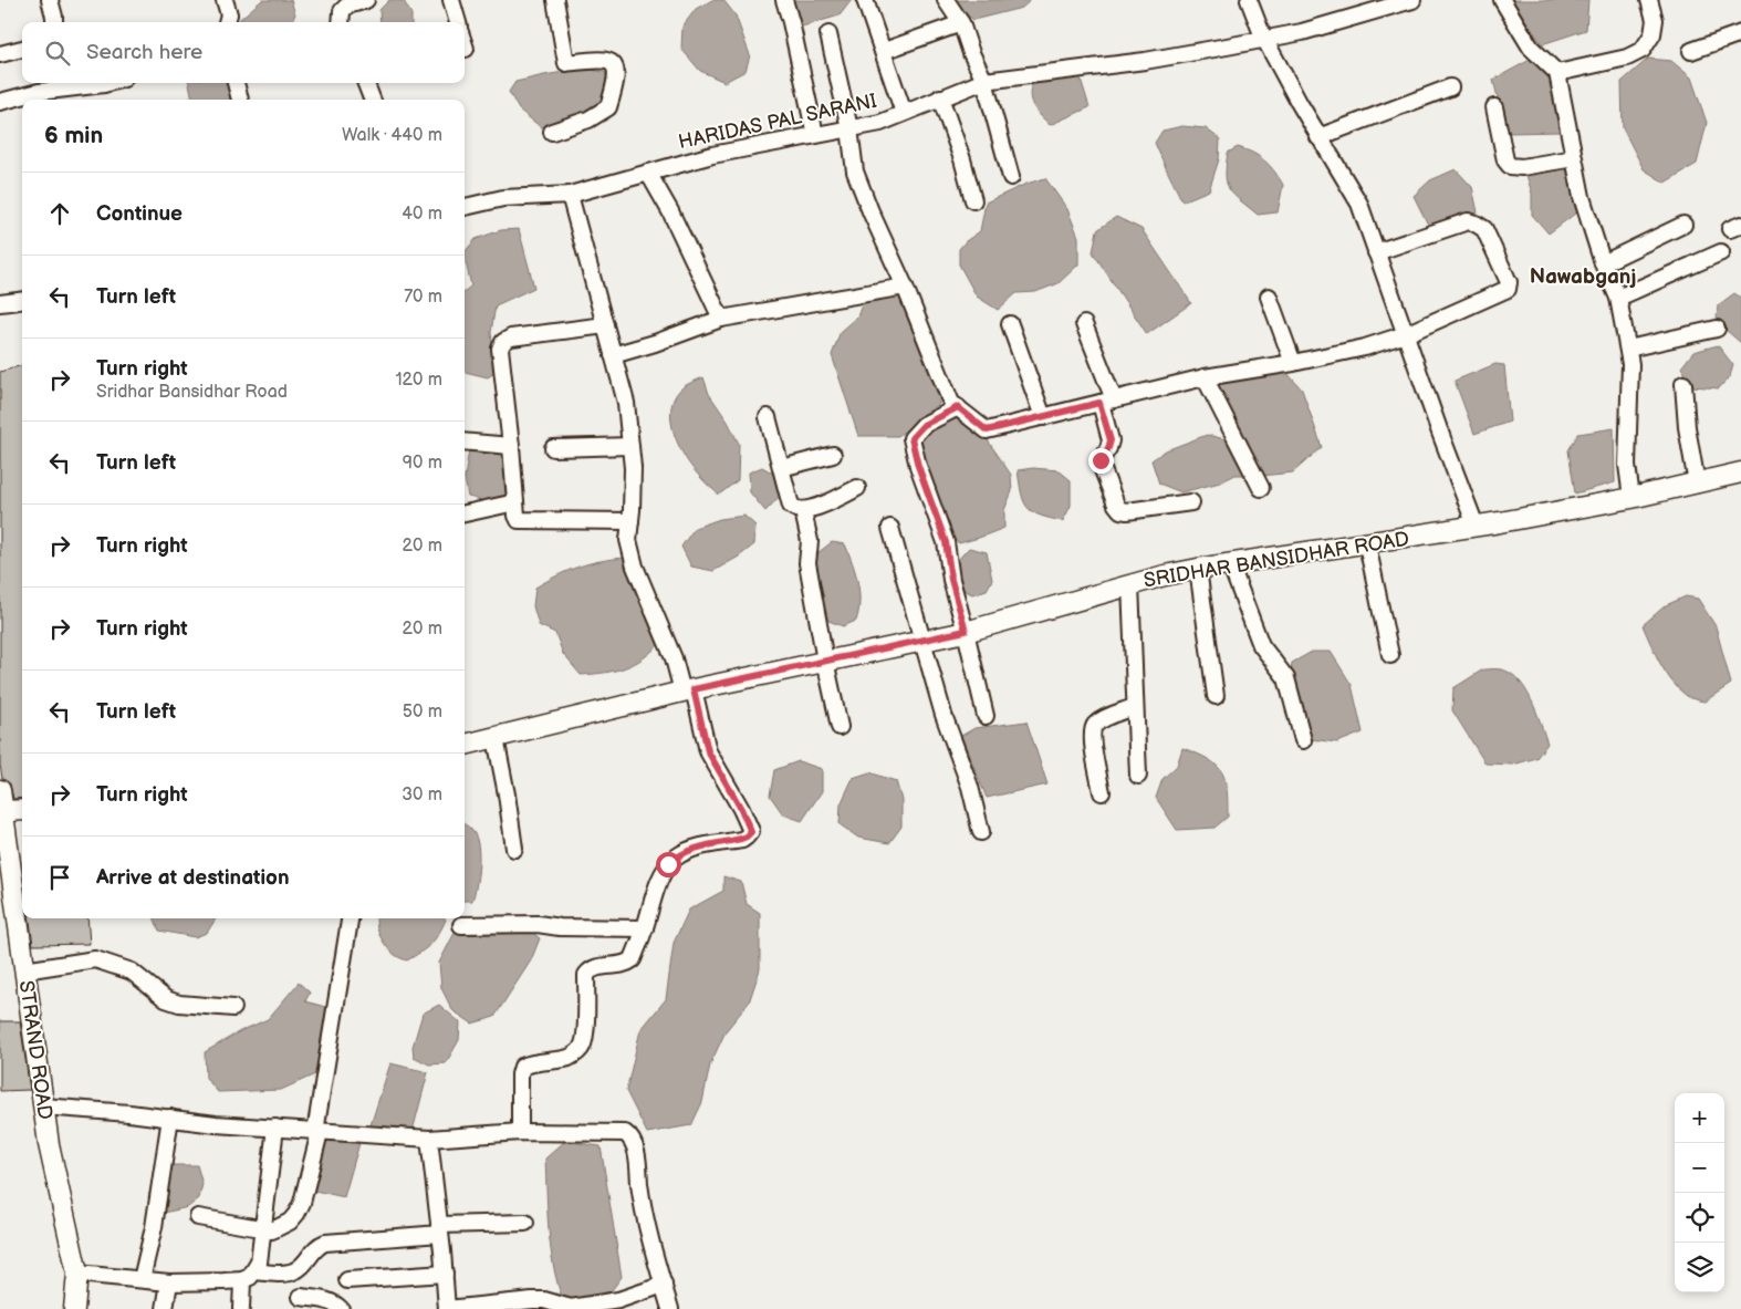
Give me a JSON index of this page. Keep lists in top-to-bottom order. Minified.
{"streets":{"street":["HARIDAS PAL SARANI","SRIDHAR BANSIDHAR ROAD","STRAND ROAD"]},"districts":["Nawabganj"],"page":{"search":"Search here","heading":["6 min","Walk · 440 m"],"list":[["Continue","40 m"],["Turn left","70 m"],["Turn right","Sridhar Bansidhar Road","120 m"],["Turn left","90 m"],["Turn right","20 m"],["Turn right","20 m"],["Turn left","50 m"],["Turn right","30 m"],"Arrive at destination"],"map_buttons":["+","−"]}}
